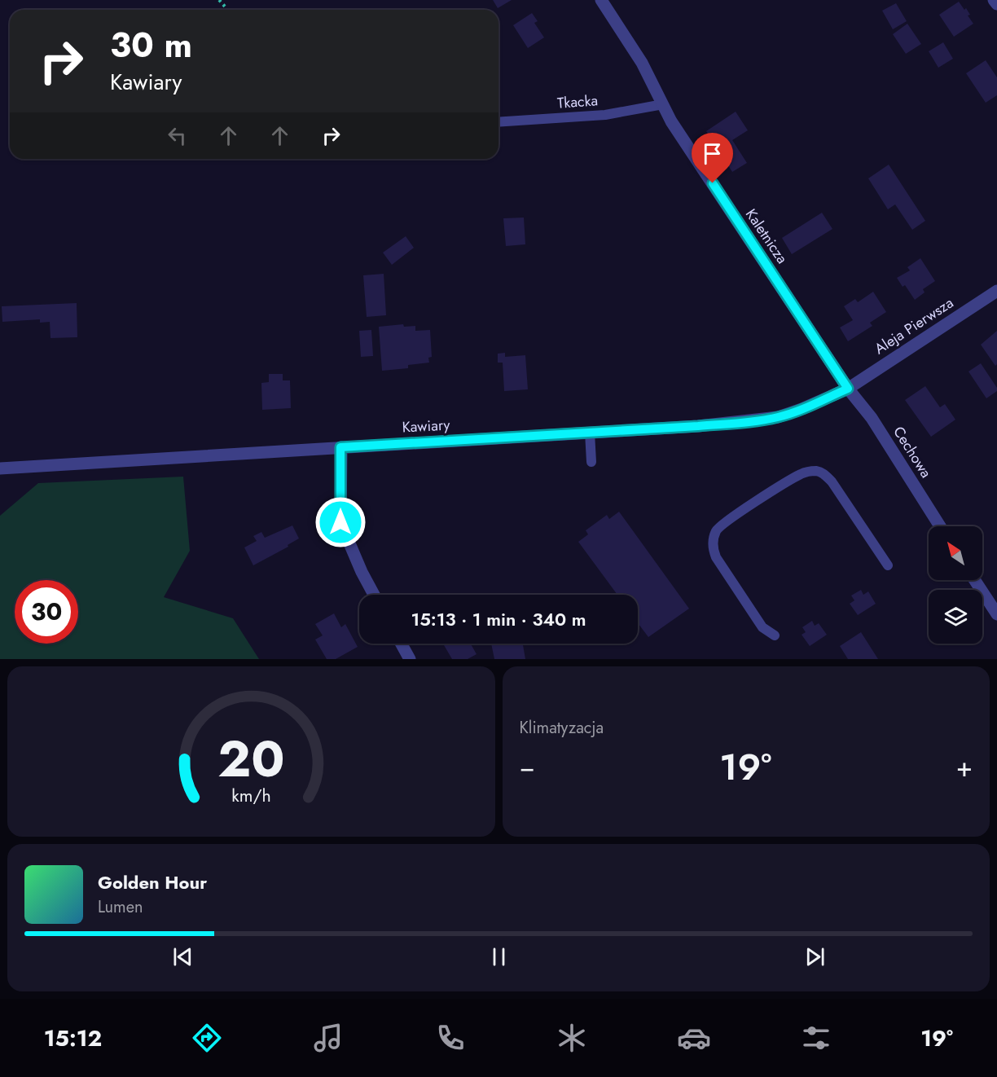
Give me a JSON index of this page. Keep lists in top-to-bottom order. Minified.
{"streets":{"street":["Kaletnicza","Aleja Pierwsza","Kawiary","Cechowa"],"lane":["Tkacka"]},"crossings":[["Tkacka","Kaletnicza"],["Kaletnicza","Aleja Pierwsza"],["Kaletnicza","Kawiary"],["Kaletnicza","Cechowa"],["Aleja Pierwsza","Kawiary"],["Aleja Pierwsza","Cechowa"],["Kawiary","Cechowa"]],"north":"top left","page":{"turn":["30 m","Kawiary"],"limit":"30","trip":"15:13 · 1 min · 340 m","tile":"Klimatyzacja","heat":["−","19°","+"],"song":["Golden Hour","Lumen"],"tabs":["15:12","19°"],"gauge":["20","km/h"]}}
